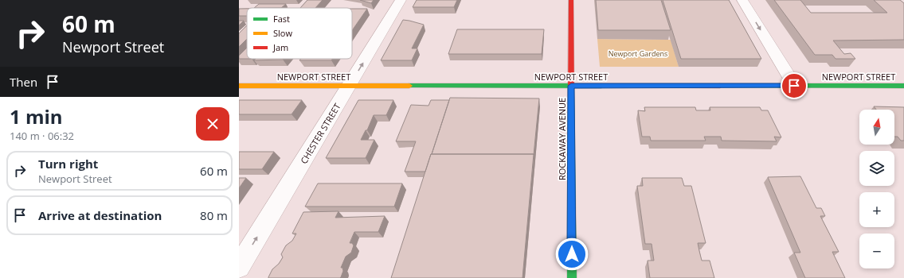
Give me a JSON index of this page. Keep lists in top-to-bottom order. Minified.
{"streets":{"street":["NEWPORT STREET","CHESTER STREET","ROCKAWAY AVENUE"]},"crossings":[["NEWPORT STREET","CHESTER STREET"],["NEWPORT STREET","ROCKAWAY AVENUE"]],"one_way":["CHESTER STREET"],"parks":["Newport Gardens"],"legend":["Fast","Slow","Jam"],"north":"top","page":{"turn":["60 m","Newport Street"],"then":"Then","heading":["1 min","140 m · 06:32"],"map_buttons":["+","−"],"list":[{"name":"Turn right","note":"Newport Street","value":"60 m"},{"name":"Arrive at destination","value":"80 m"}]}}
